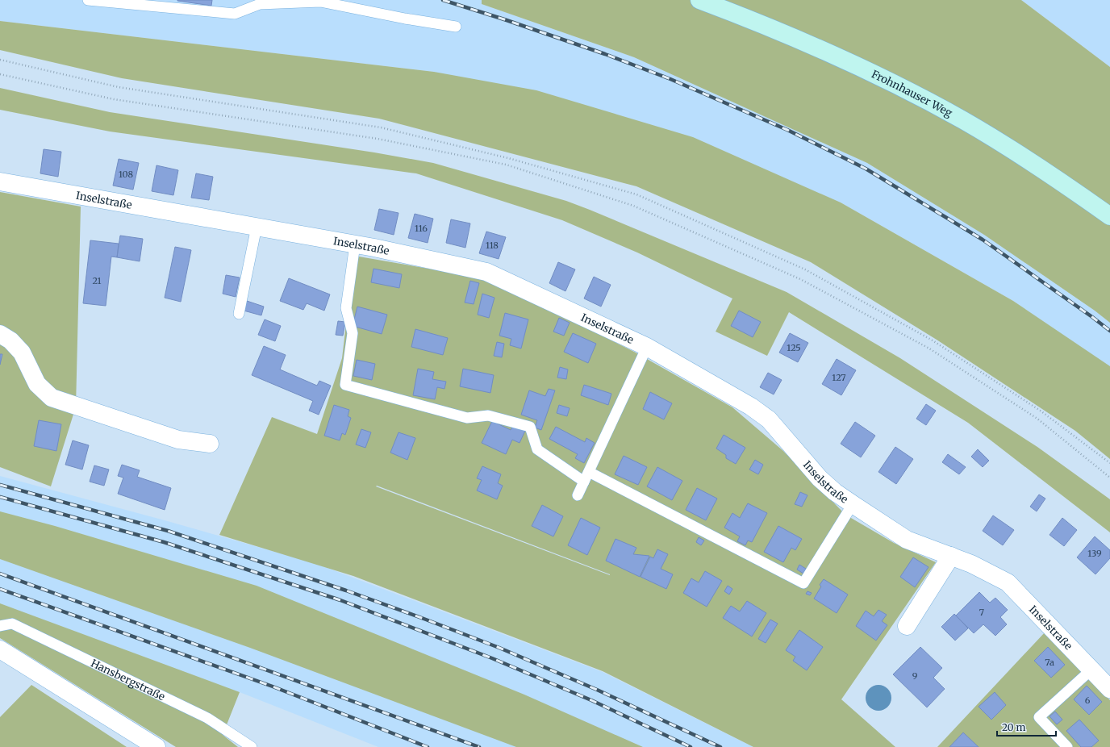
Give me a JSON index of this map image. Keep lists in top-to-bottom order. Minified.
{"streets":{"main road":["Frohnhauser Weg"],"street":["Inselstraße"],"lane":["Hansbergstraße"]},"house_numbers":["108","116","118","21","125","127","139","7","7a","9","6"],"scale_bar":"20 m"}
